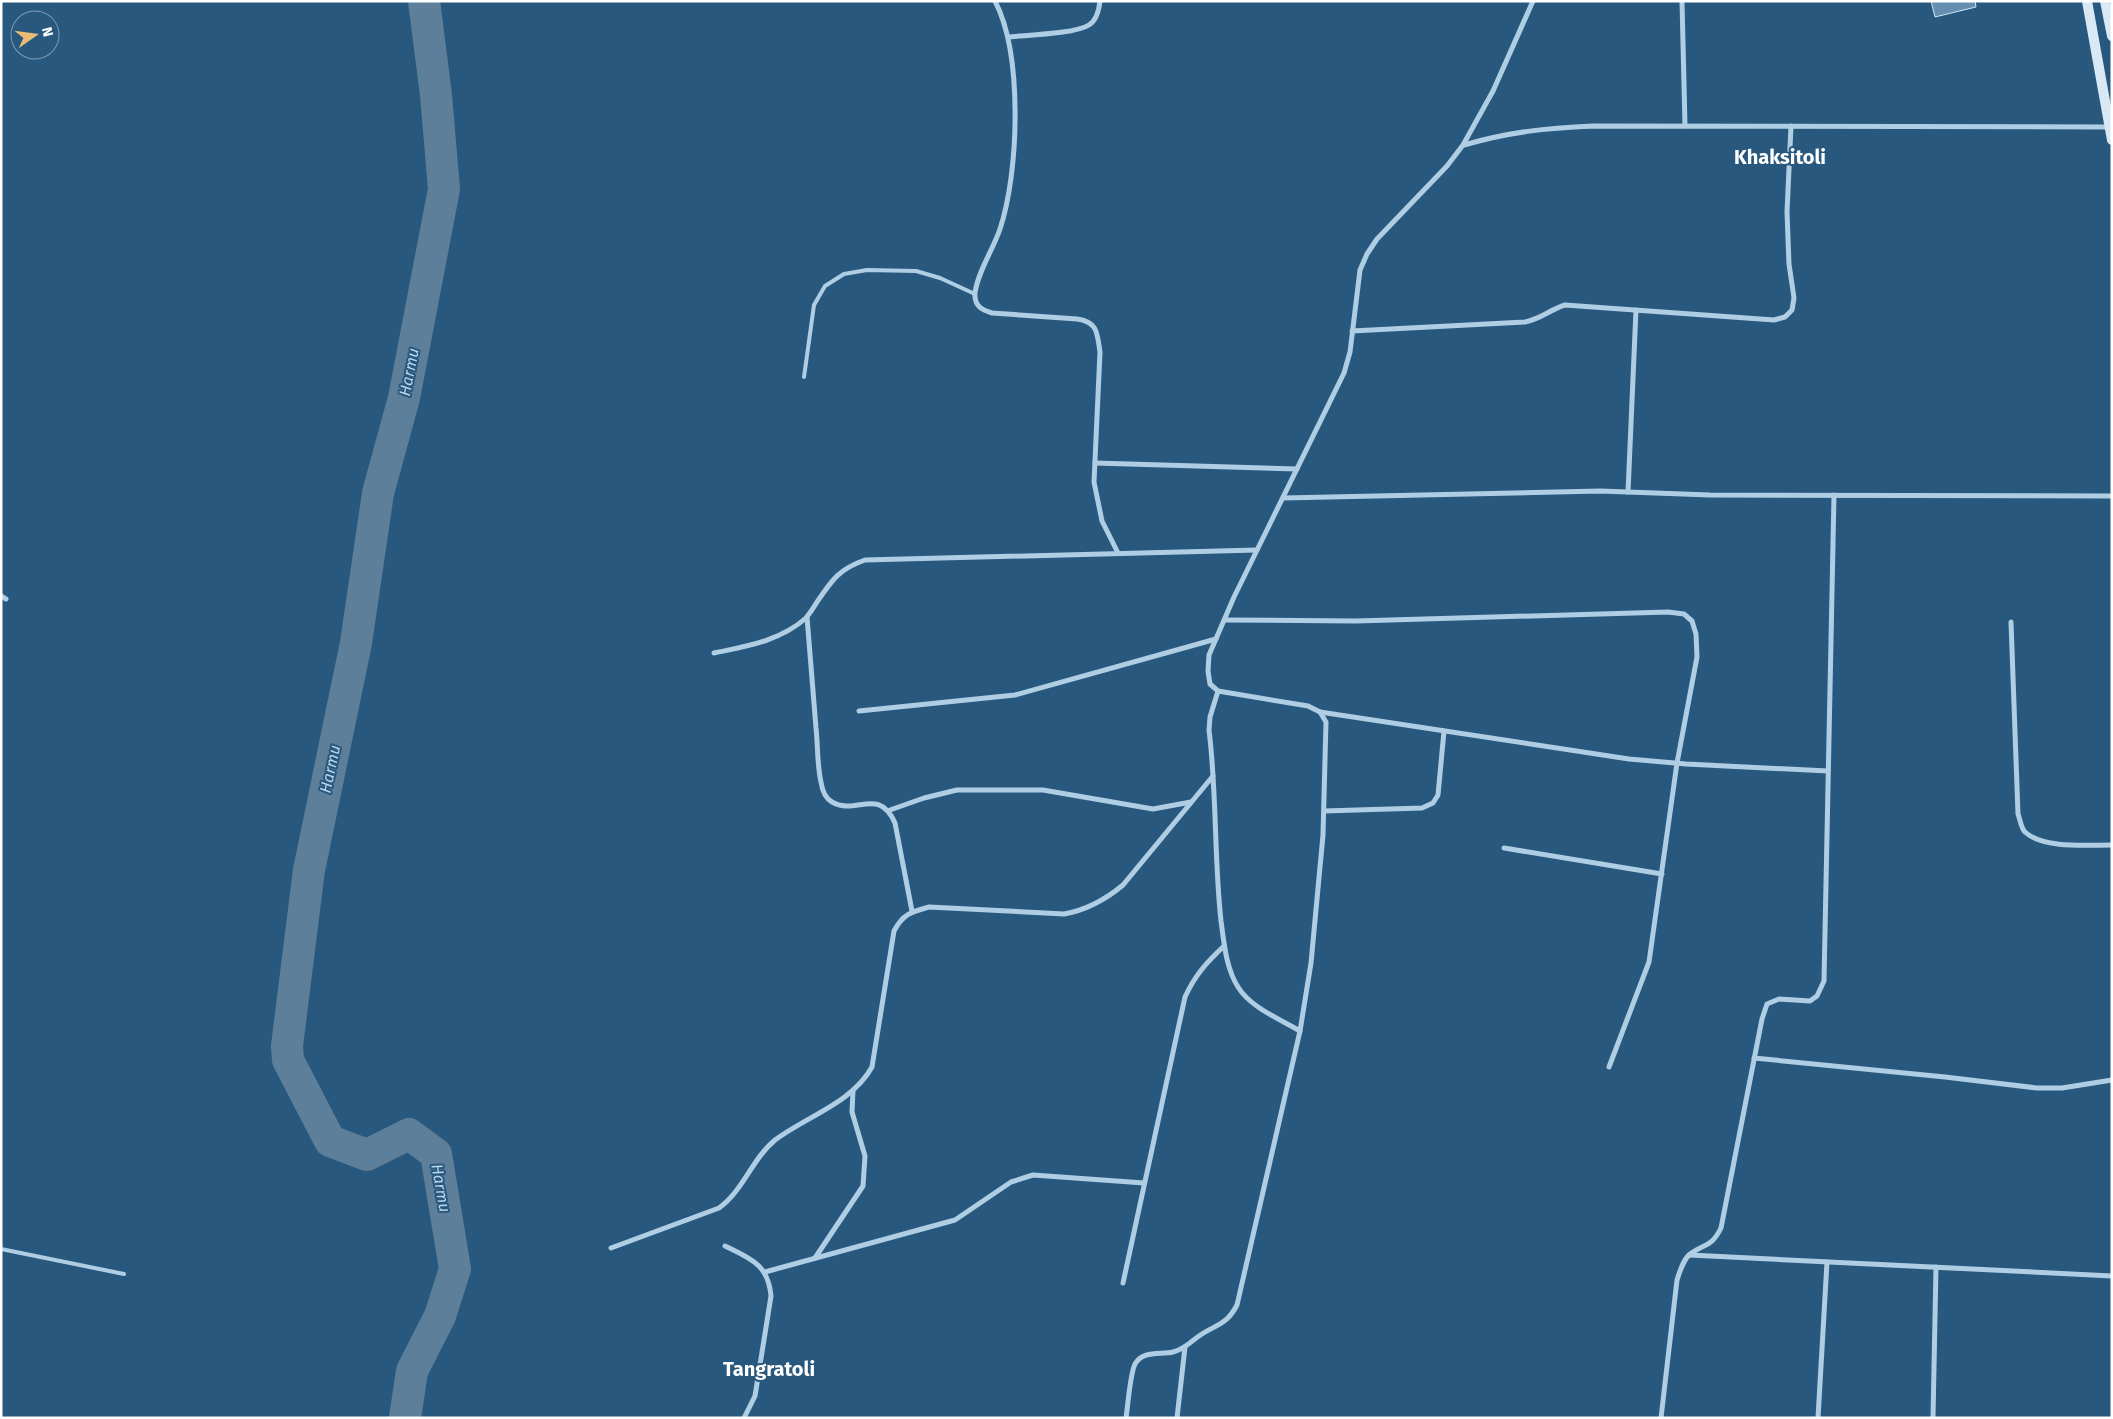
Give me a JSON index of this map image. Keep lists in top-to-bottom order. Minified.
{"districts":["Khaksitoli","Tangratoli"],"water":["Harmu"],"north":"right"}
